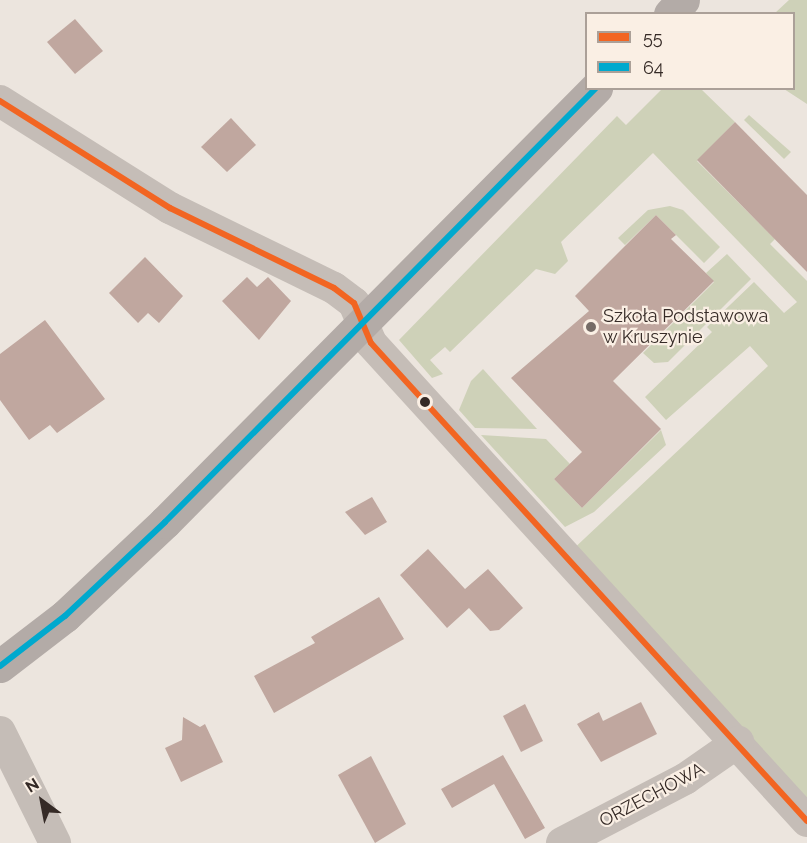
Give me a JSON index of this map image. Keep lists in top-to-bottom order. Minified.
{"streets":{"street":["ORZECHOWA"]},"places":["Szkoła Podstawowa w Kruszynie"],"lines":["transit line 64","transit line 55"],"legend":["55","64"],"north":"top left"}
